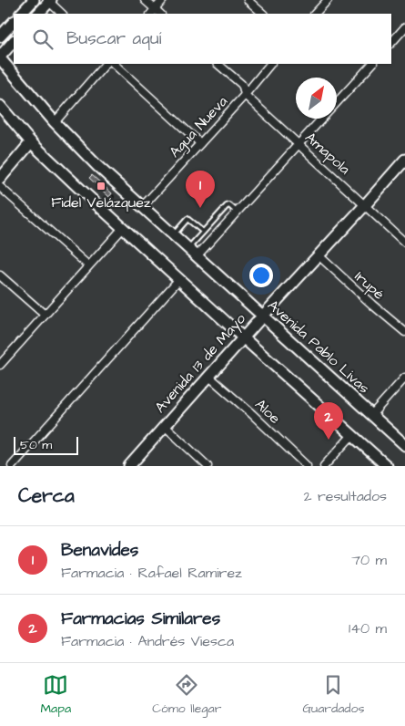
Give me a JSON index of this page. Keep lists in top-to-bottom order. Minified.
{"streets":{"main road":["Avenida Pablo Livas","Avenida 13 de Mayo"],"street":["Agua Nueva","Amapola","Irupé","Aloe"]},"crossings":[["Agua Nueva","Amapola"],["Agua Nueva","Avenida Pablo Livas"],["Amapola","Avenida 13 de Mayo"],["Irupé","Avenida 13 de Mayo"],["Avenida Pablo Livas","Avenida 13 de Mayo"],["Avenida 13 de Mayo","Aloe"]],"places":{"transit":["Fidel Velázquez"]},"scale_bar":"50 m","north":"top right","page":{"search":"Buscar aquí","pins":["1","2"],"scale":"50 m","heading":["Cerca","2 resultados"],"list":[{"mark":"1","name":"Benavides","note":"Farmacia · Rafael Ramirez","value":"70 m"},{"mark":"2","name":"Farmacias Similares","note":"Farmacia · Andrés Viesca","value":"140 m"}],"nav":["Mapa","Cómo llegar","Guardados"]}}
